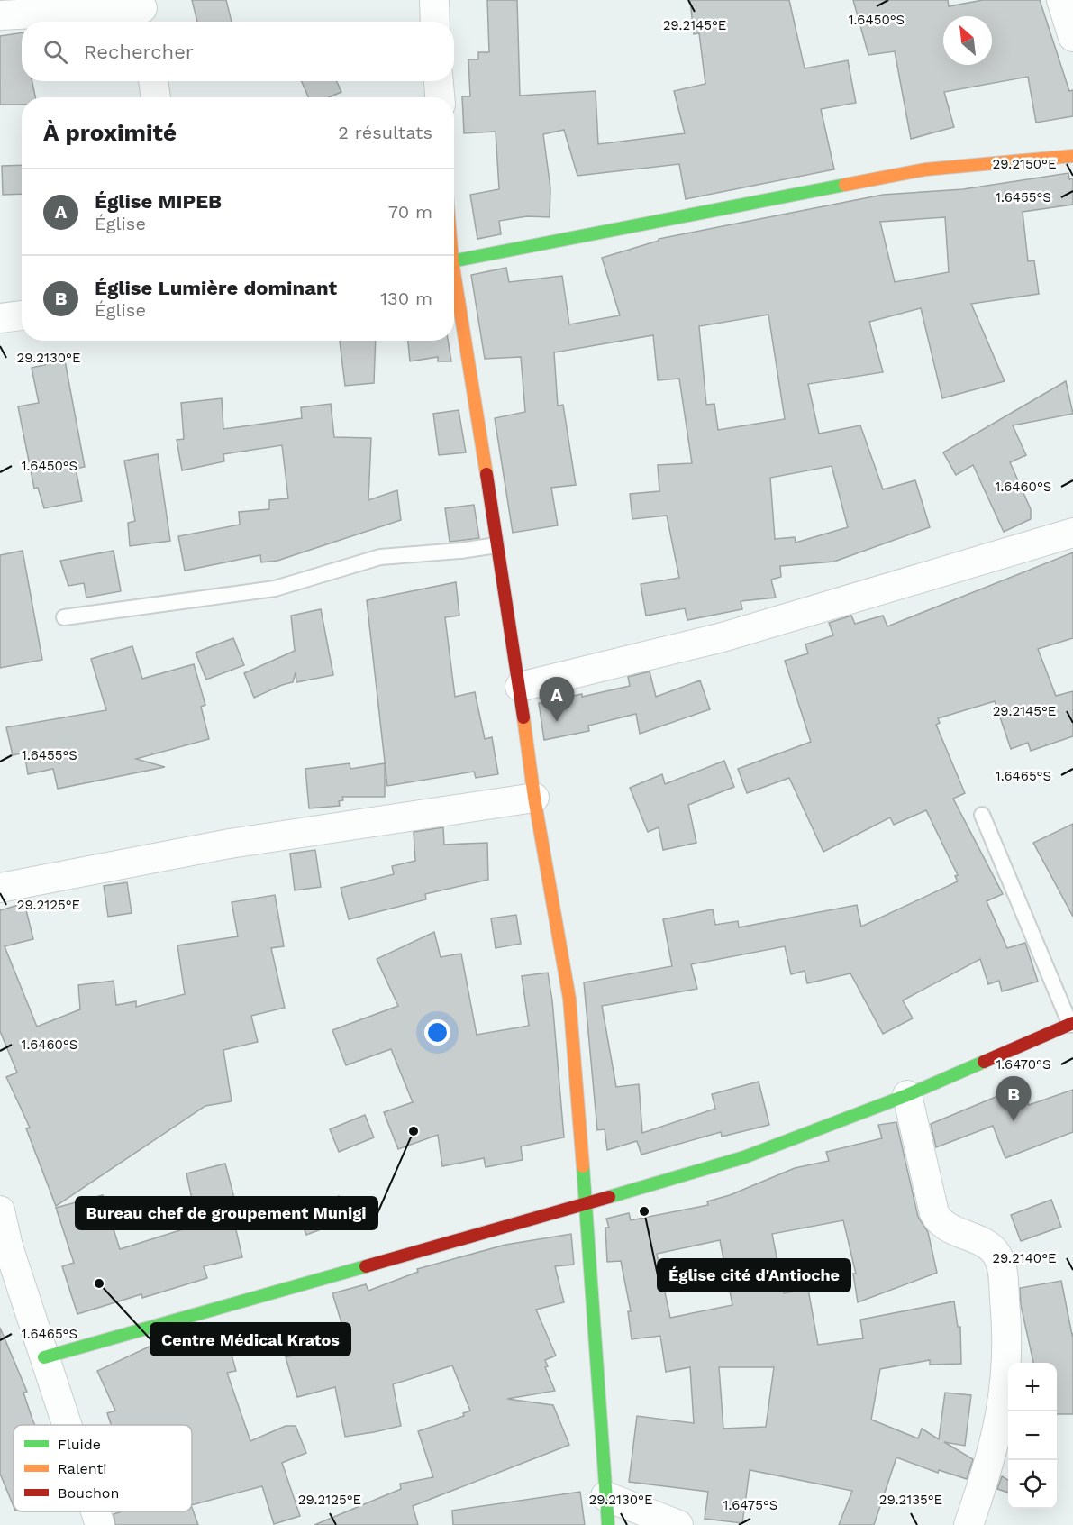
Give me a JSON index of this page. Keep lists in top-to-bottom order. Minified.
{"places":["Bureau chef de groupement Munigi","Église cité d'Antioche","Centre Médical Kratos"],"legend":["Fluide","Ralenti","Bouchon"],"north":"top left","page":{"search":"Rechercher","heading":["À proximité","2 résultats"],"list":[{"mark":"A","name":"Église MIPEB","note":"Église","value":"70 m"},{"mark":"B","name":"Église Lumière dominant","note":"Église","value":"130 m"}],"pins":["A","B"],"map_buttons":["+","−"]},"coordinates":["1.6450°S","29.2145°E","29.2150°E","1.6455°S","29.2130°E","1.6460°S","1.6465°S","29.2125°E","1.6470°S","29.2140°E","29.2135°E","1.6475°S"]}
